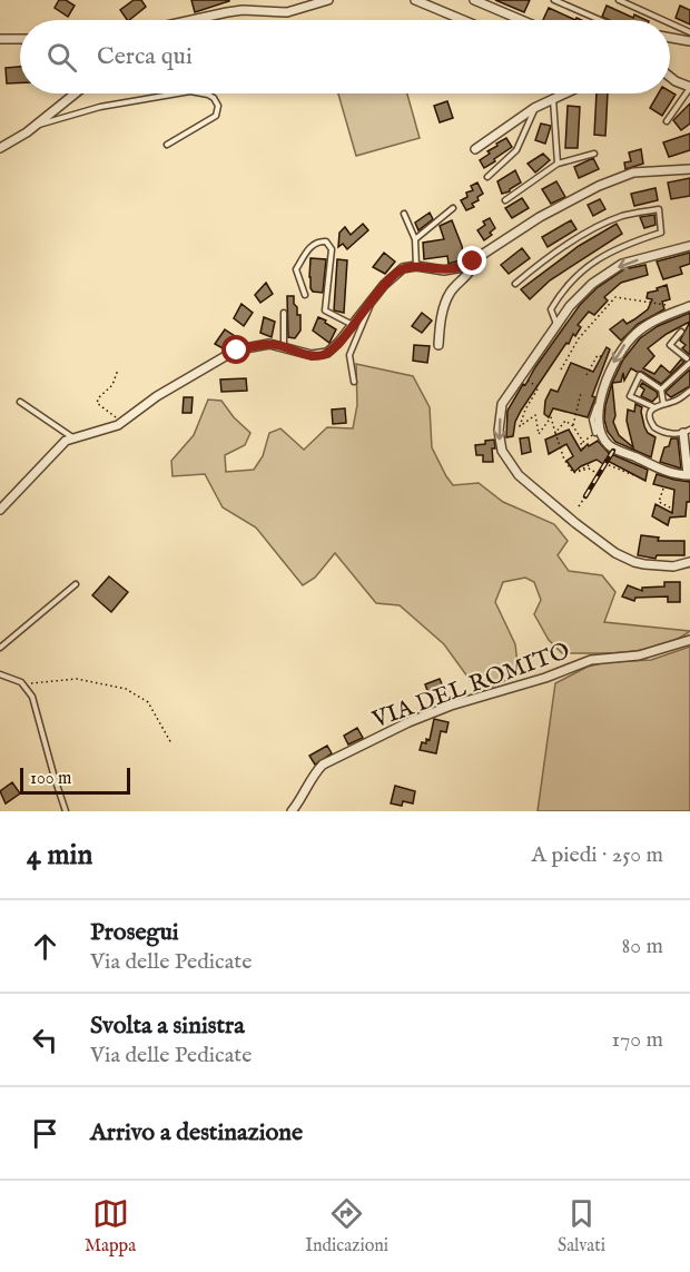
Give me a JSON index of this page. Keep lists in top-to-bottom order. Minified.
{"streets":{"street":["VIA DEL ROMITO"]},"scale_bar":"100 m","page":{"search":"Cerca qui","scale":"100 m","heading":["4 min","A piedi · 250 m"],"list":[["Prosegui","Via delle Pedicate","80 m"],["Svolta a sinistra","Via delle Pedicate","170 m"],"Arrivo a destinazione"],"nav":["Mappa","Indicazioni","Salvati"]}}
